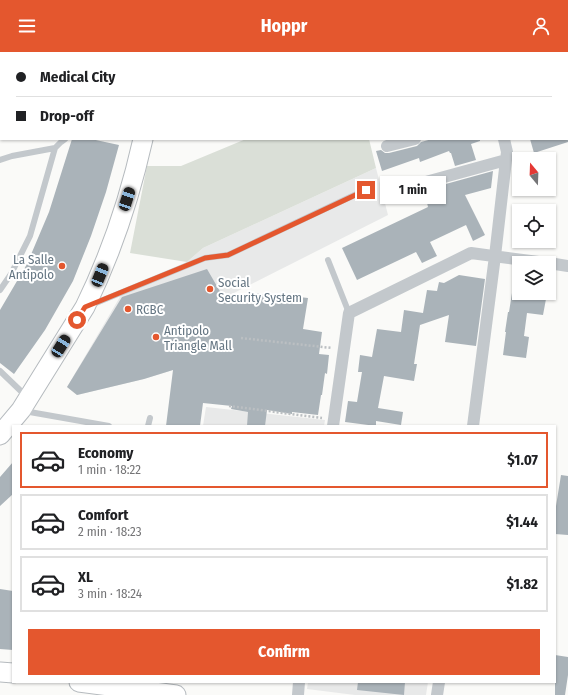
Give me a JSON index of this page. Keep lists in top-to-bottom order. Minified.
{"places":["La Salle Antipolo","Social Security System","RCBC","Antipolo Triangle Mall"],"north":"top","page":{"header":"Hoppr","banner":["Medical City","Drop-off"],"bubble":"1 min","list":[{"name":"Economy","note":"1 min · 18:22","value":"$1.07"},{"name":"Comfort","note":"2 min · 18:23","value":"$1.44"},{"name":"XL","note":"3 min · 18:24","value":"$1.82"}],"buttons":"Confirm"}}
